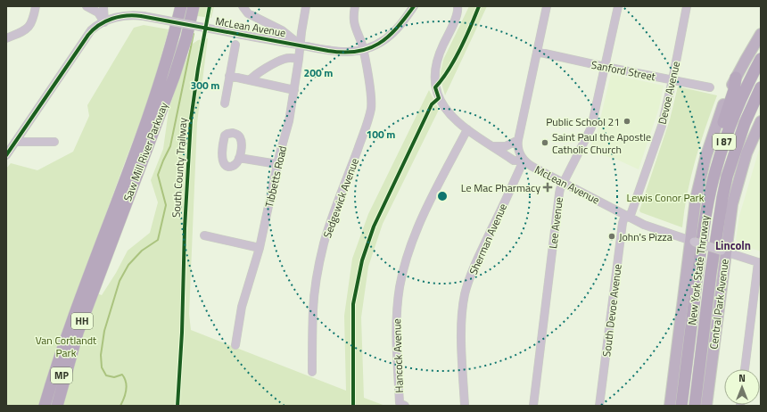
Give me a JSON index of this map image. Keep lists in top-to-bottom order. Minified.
{"streets":{"highway":["I 87","Saw Mill River Parkway","New York State Thruway","HH","MP"],"main road":["Central Park Avenue"],"street":["McLean Avenue","Sanford Street","Devoe Avenue","Tibbetts Road","Sedgewick Avenue","Lee Avenue","Sherman Avenue","South Devoe Avenue","Hancock Avenue"],"cycle path":["South County Trailway"]},"crossings":[["McLean Avenue","Sanford Street"],["McLean Avenue","Devoe Avenue"],["McLean Avenue","Tibbetts Road"],["McLean Avenue","Sedgewick Avenue"],["McLean Avenue","Lee Avenue"],["McLean Avenue","Sherman Avenue"],["McLean Avenue","Central Park Avenue"],["McLean Avenue","South Devoe Avenue"],["Sanford Street","Devoe Avenue"],["Sanford Street","Lee Avenue"],["Devoe Avenue","South Devoe Avenue"],["Saw Mill River Parkway","HH"],["HH","MP"]],"districts":["Lincoln"],"parks":["Lewis Conor Park","Van Cortlandt Park"],"places":{"other":["Public School 21","Saint Paul the Apostle Catholic Church","John's Pizza"],"health":["Le Mac Pharmacy"]},"north":"top","rings":["200 m","300 m","100 m"]}
